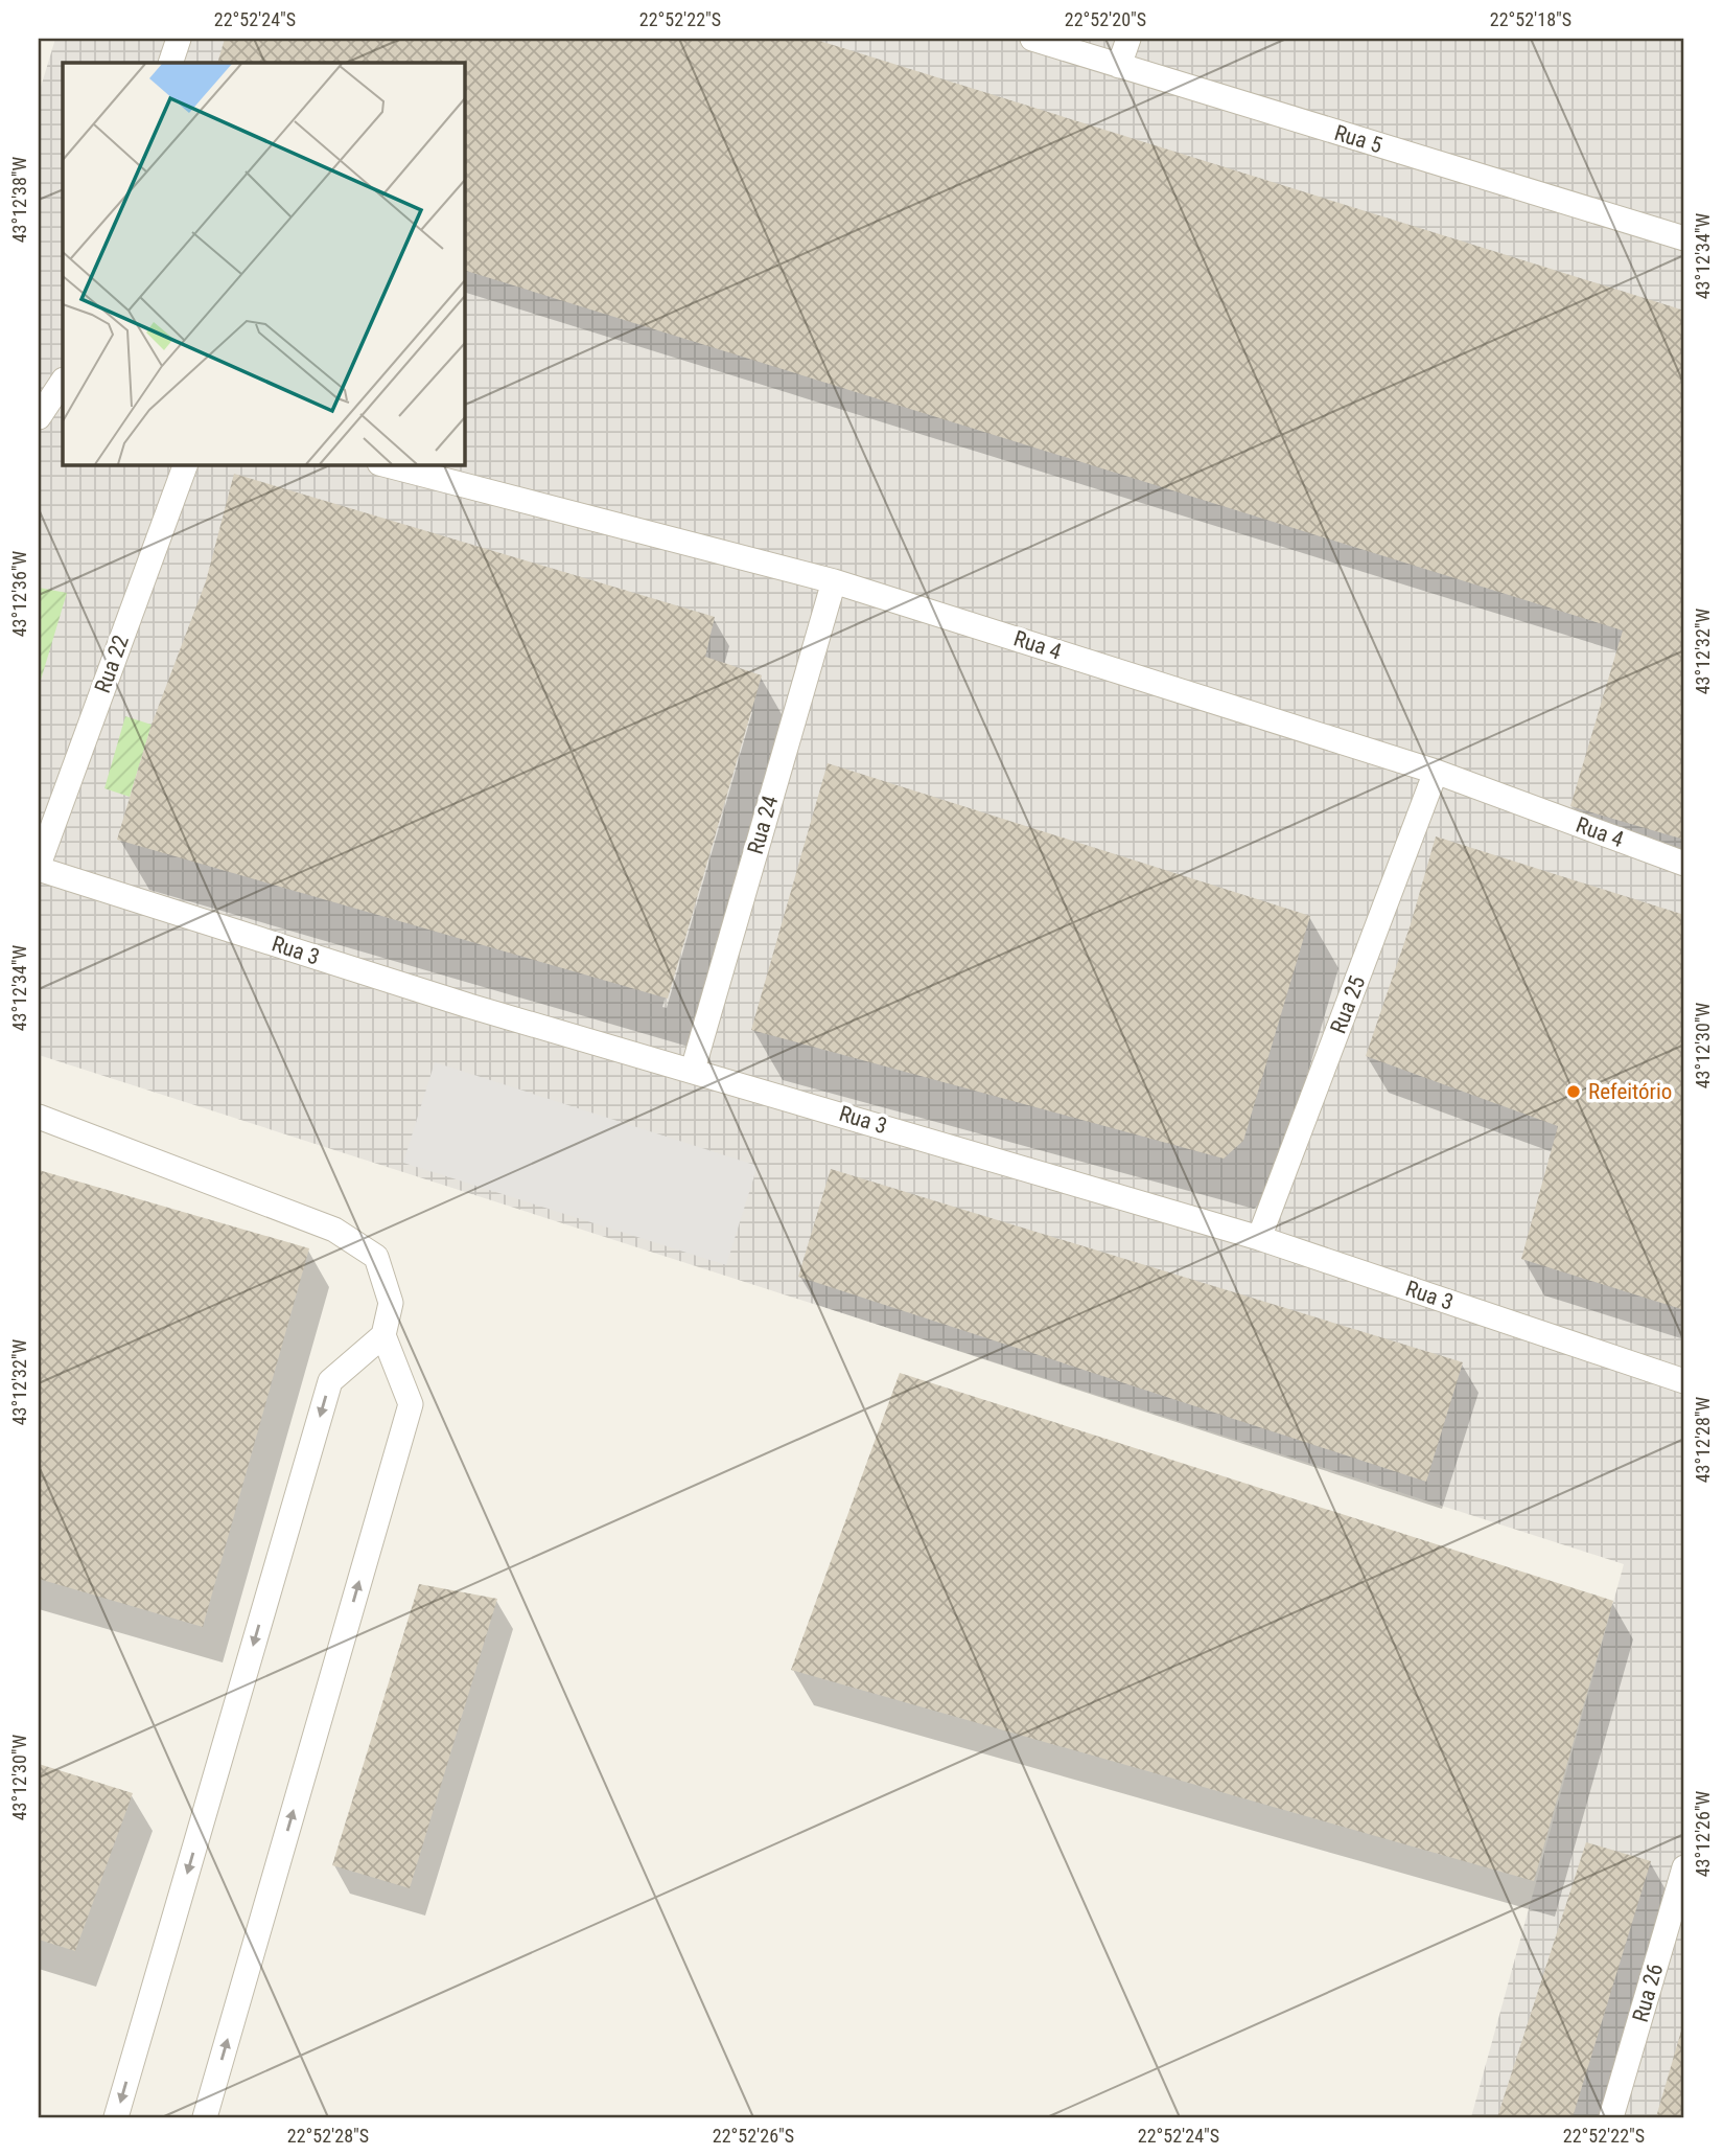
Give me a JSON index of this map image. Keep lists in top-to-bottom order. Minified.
{"streets":{"lane":["Rua 5","Rua 4","Rua 22","Rua 24","Rua 3","Rua 25","Rua 26"]},"crossings":[["Rua 4","Rua 24"],["Rua 4","Rua 25"],["Rua 22","Rua 3"],["Rua 24","Rua 3"],["Rua 3","Rua 25"]],"places":["Refeitório"],"coordinates":["22°52'24\"S","22°52'22\"S","22°52'20\"S","22°52'18\"S","43°12'38\"W","43°12'34\"W","43°12'36\"W","43°12'32\"W","43°12'30\"W","43°12'28\"W","43°12'26\"W","22°52'28\"S","22°52'26\"S"]}
